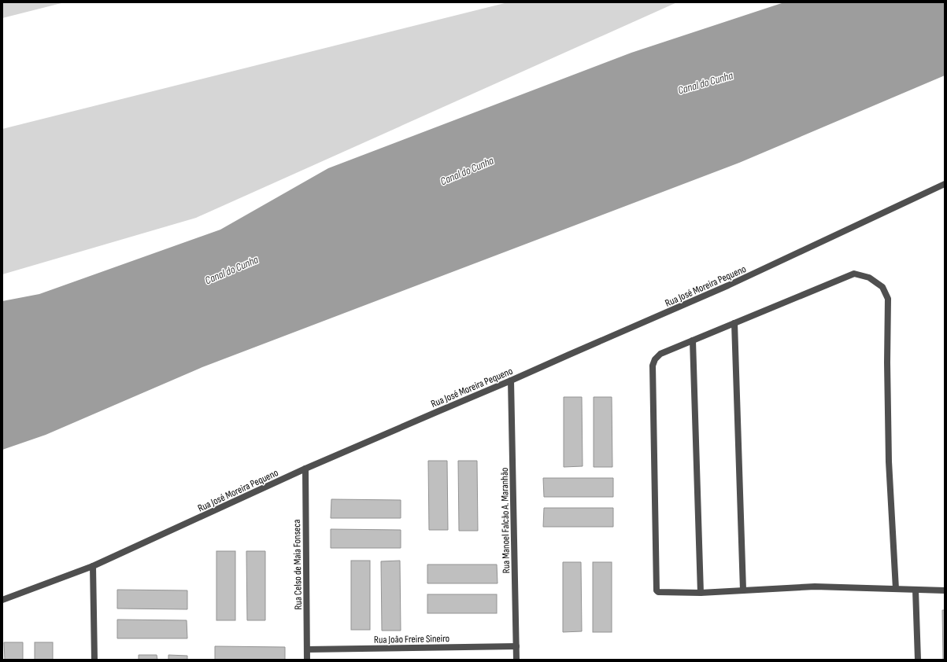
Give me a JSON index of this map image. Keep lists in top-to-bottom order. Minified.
{"streets":{"street":["Rua José Moreira Pequeno","Rua Manoel Falcão A. Maranhão","Rua Celso de Maia Fonseca","Rua João Freire Sineiro"]},"crossings":[["Rua José Moreira Pequeno","Rua Manoel Falcão A. Maranhão"],["Rua José Moreira Pequeno","Rua Celso de Maia Fonseca"],["Rua Manoel Falcão A. Maranhão","Rua João Freire Sineiro"],["Rua Celso de Maia Fonseca","Rua João Freire Sineiro"]],"water":["Canal do Cunha"]}
